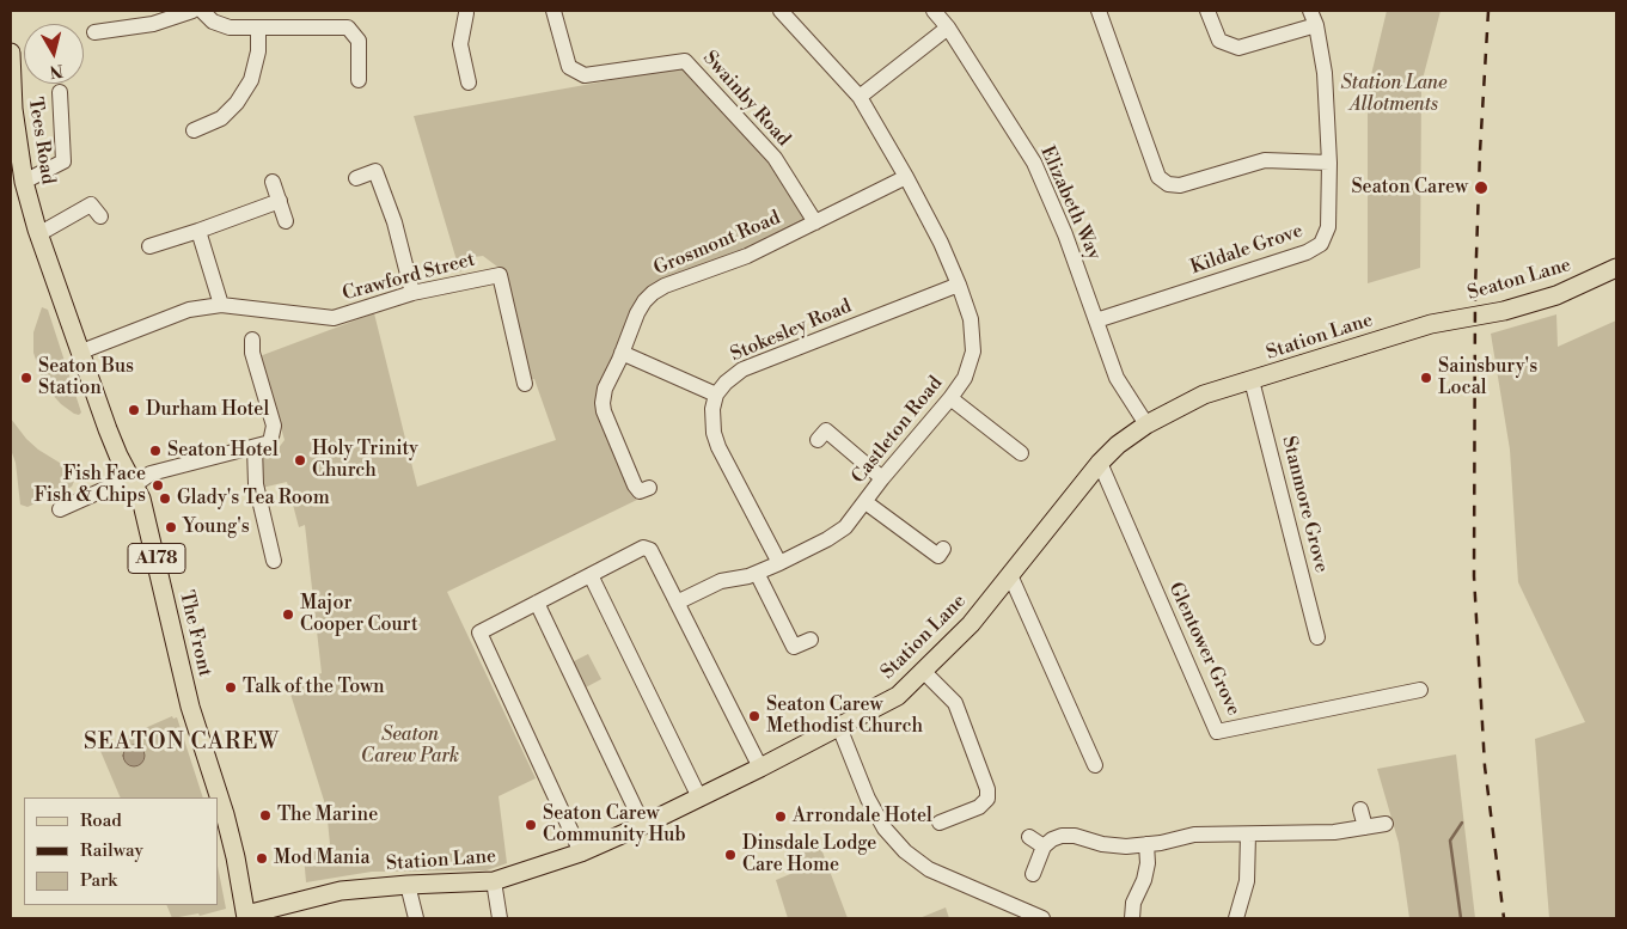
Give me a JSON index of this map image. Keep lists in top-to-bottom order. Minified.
{"streets":{"main road":["Tees Road","Seaton Lane","Station Lane","A178","The Front"],"street":["Swainby Road","Elizabeth Way","Grosmont Road","Kildale Grove","Crawford Street","Stokesley Road","Castleton Road","Stanmore Grove","Glentower Grove"]},"crossings":[["Swainby Road","Grosmont Road"],["Tees Road","The Front"],["Elizabeth Way","Kildale Grove"],["Elizabeth Way","Station Lane"],["Grosmont Road","Castleton Road"],["Crawford Street","The Front"],["Seaton Lane","Station Lane"],["Stokesley Road","Castleton Road"],["Station Lane","Stanmore Grove"],["Station Lane","The Front"],["Station Lane","Glentower Grove"]],"districts":["SEATON CAREW"],"parks":["Station Lane Allotments","Seaton Carew Park"],"places":["Seaton Carew","Seaton Bus Station","Sainsbury's Local","Durham Hotel","Seaton Hotel","Holy Trinity Church","Fish Face Fish & Chips","Glady's Tea Room","Young's","Major Cooper Court","Talk of the Town","Seaton Carew Methodist Church","The Marine","Arrondale Hotel","Seaton Carew Community Hub","Dinsdale Lodge Care Home","Mod Mania"],"legend":["Road","Railway","Park"],"north":"bottom"}
